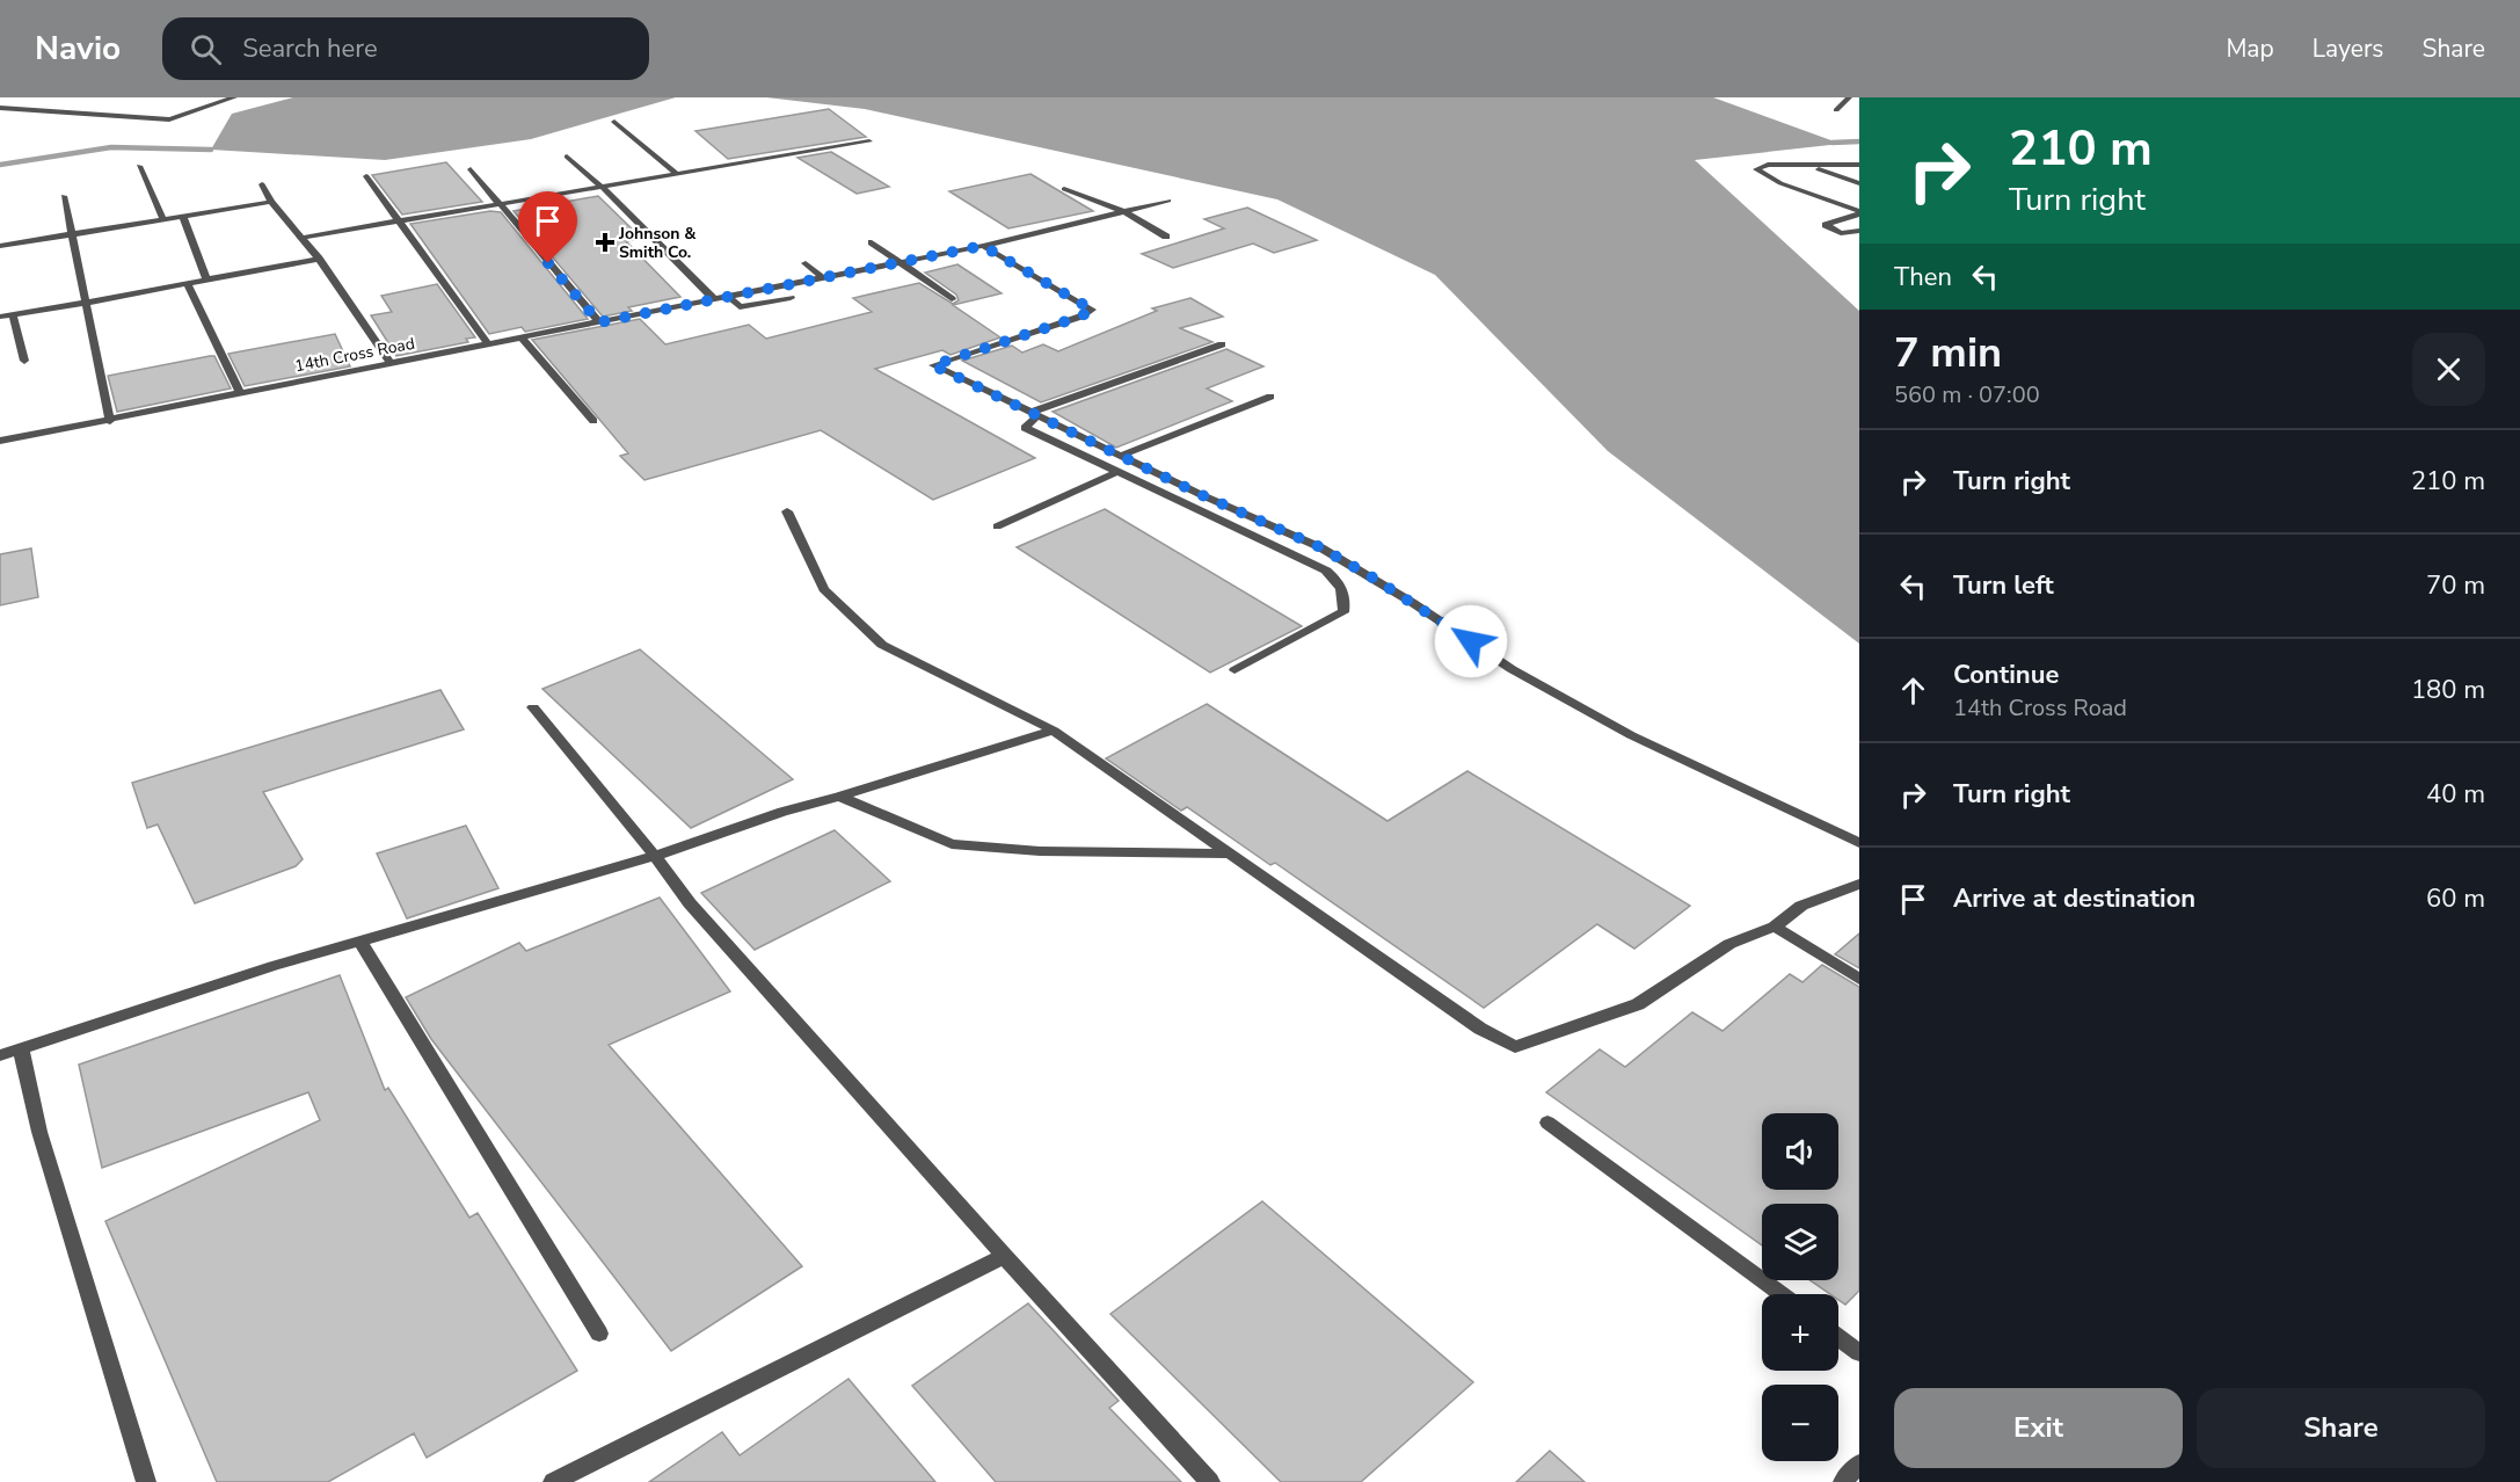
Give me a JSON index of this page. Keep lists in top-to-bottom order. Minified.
{"streets":{"street":["14th Cross Road"]},"places":{"health":["Johnson & Smith Co."]},"page":{"header":"Navio","search":"Search here","nav":["Map","Layers","Share"],"turn":["210 m","Turn right"],"then":"Then","heading":["7 min","560 m · 07:00"],"list":[{"name":"Turn right","value":"210 m"},{"name":"Turn left","value":"70 m"},{"name":"Continue","note":"14th Cross Road","value":"180 m"},{"name":"Turn right","value":"40 m"},{"name":"Arrive at destination","value":"60 m"}],"map_buttons":["+","−"],"buttons":["Exit","Share"]}}
